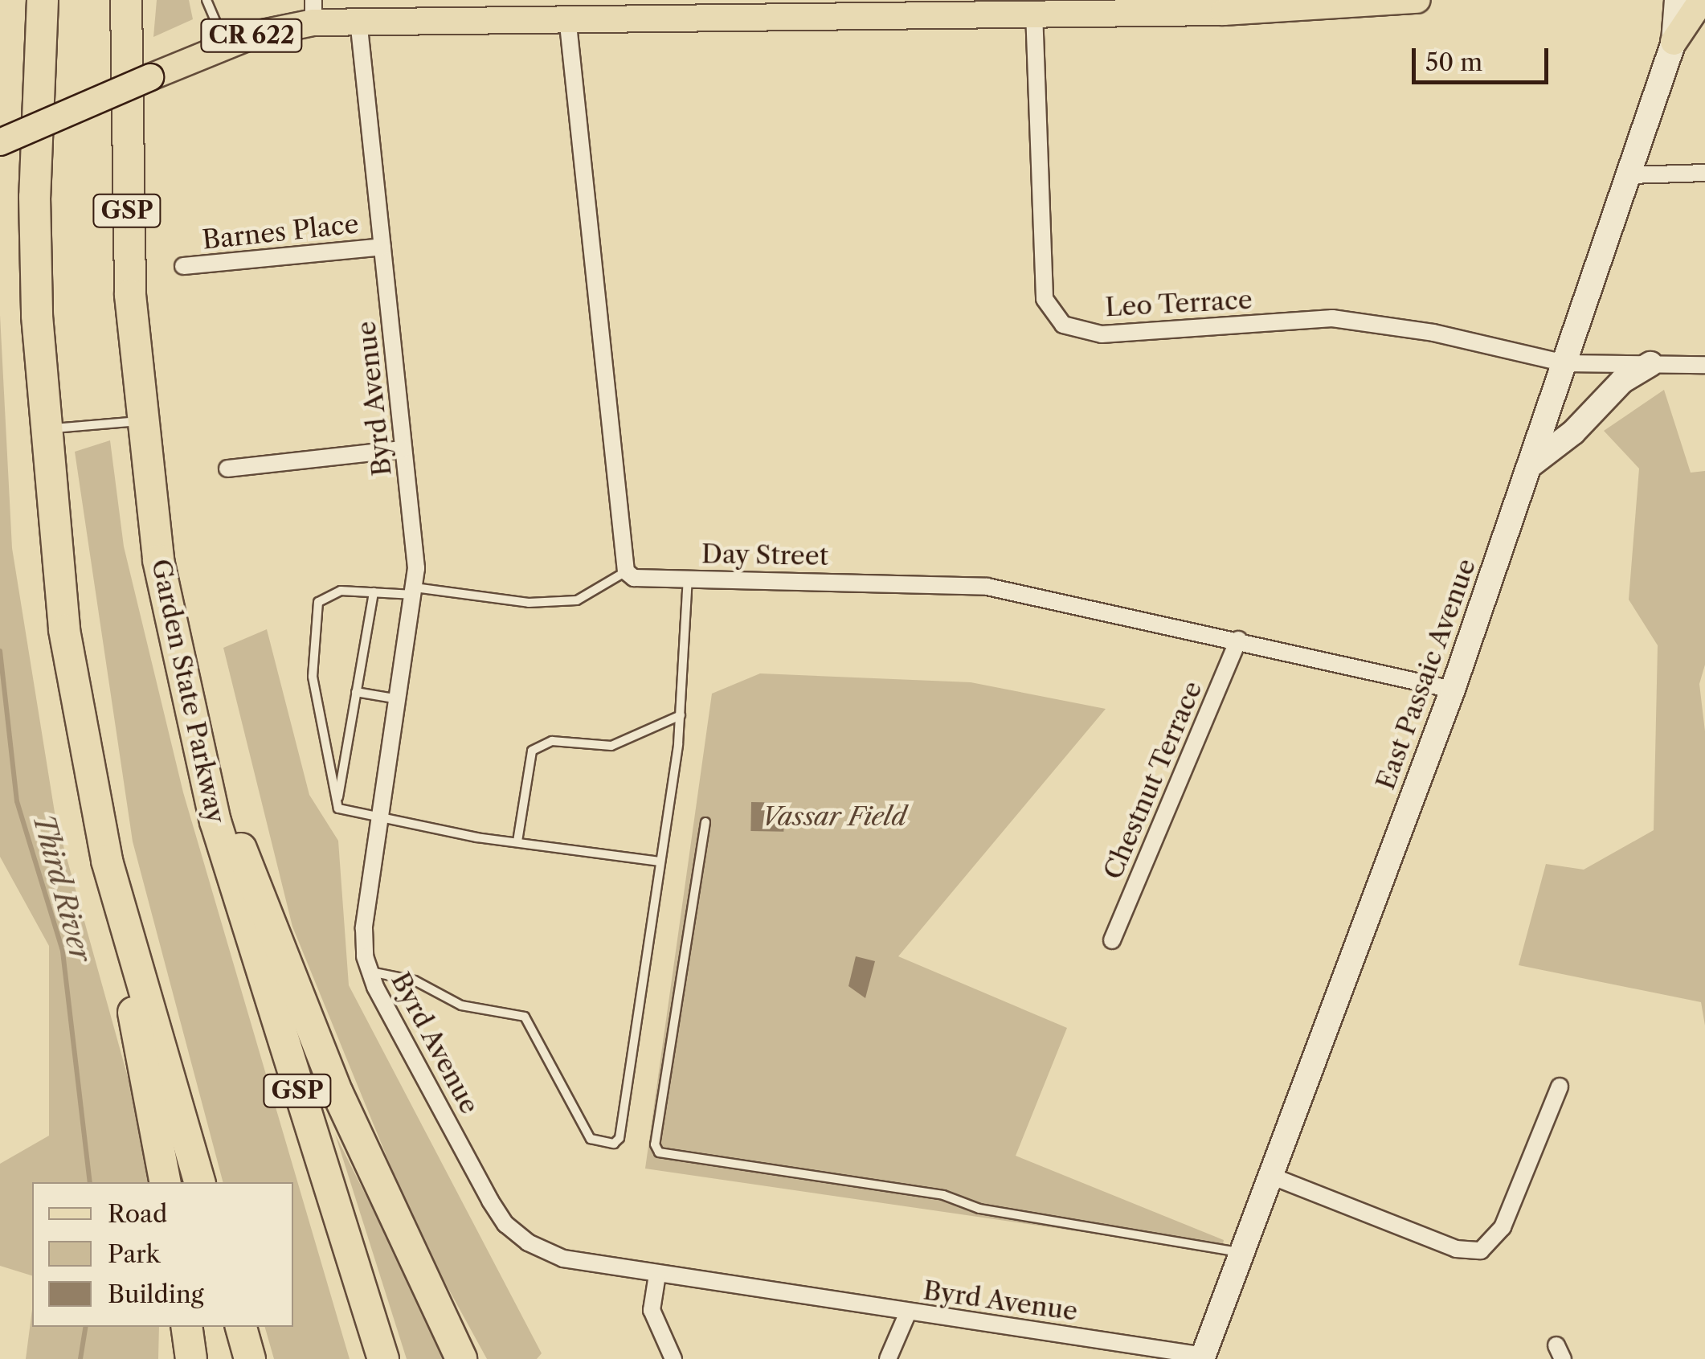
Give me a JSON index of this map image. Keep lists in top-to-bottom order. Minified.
{"streets":{"highway":["GSP","Garden State Parkway"],"main road":["CR 622","East Passaic Avenue"],"street":["Barnes Place","Leo Terrace","Byrd Avenue","Day Street","Chestnut Terrace"]},"crossings":[["CR 622","Leo Terrace"],["CR 622","Byrd Avenue"],["Barnes Place","Byrd Avenue"],["Leo Terrace","East Passaic Avenue"],["Byrd Avenue","East Passaic Avenue"],["Day Street","East Passaic Avenue"],["Day Street","Chestnut Terrace"]],"water":["Third River"],"parks":["Vassar Field"],"legend":["Road","Park","Building"],"scale_bar":"50 m"}
